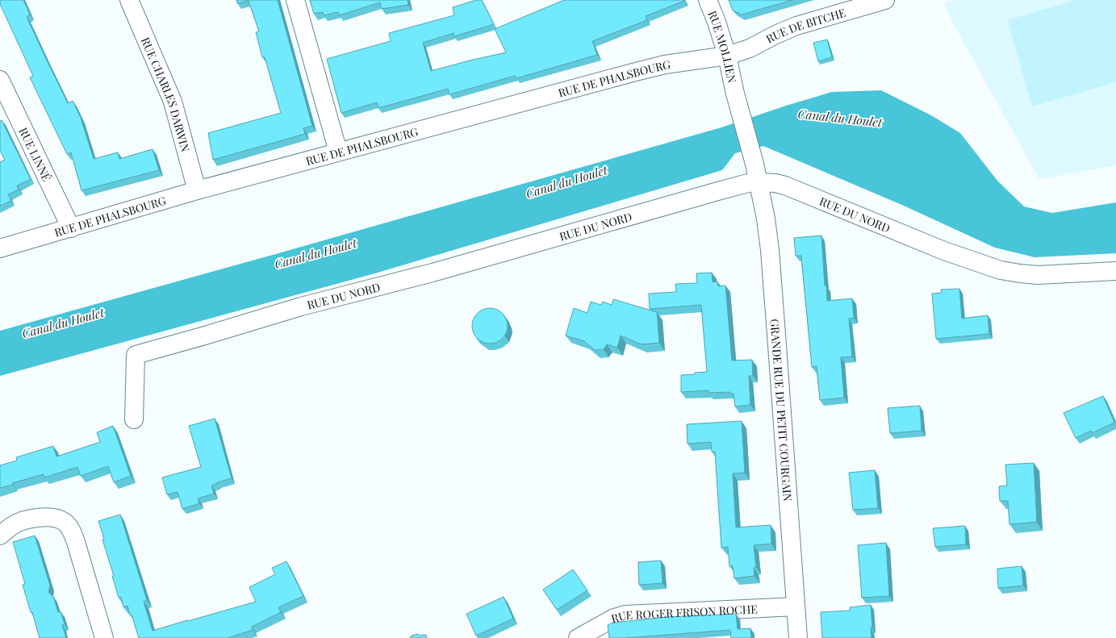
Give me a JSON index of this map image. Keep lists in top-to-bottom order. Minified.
{"streets":{"street":["RUE DE BITCHE","RUE MOLLIEN","RUE DE PHALSBOURG","RUE CHARLES DARWIN","RUE LINNÉ","RUE DU NORD","GRANDE RUE DU PETIT COURGAIN","RUE ROGER FRISON ROCHE"]},"crossings":[["RUE DE BITCHE","RUE MOLLIEN"],["RUE DE BITCHE","RUE DE PHALSBOURG"],["RUE MOLLIEN","RUE DE PHALSBOURG"],["RUE MOLLIEN","GRANDE RUE DU PETIT COURGAIN"],["RUE DE PHALSBOURG","RUE CHARLES DARWIN"],["RUE DE PHALSBOURG","RUE LINNÉ"],["RUE DU NORD","GRANDE RUE DU PETIT COURGAIN"],["GRANDE RUE DU PETIT COURGAIN","RUE ROGER FRISON ROCHE"]],"water":["Canal du Houlet"]}
